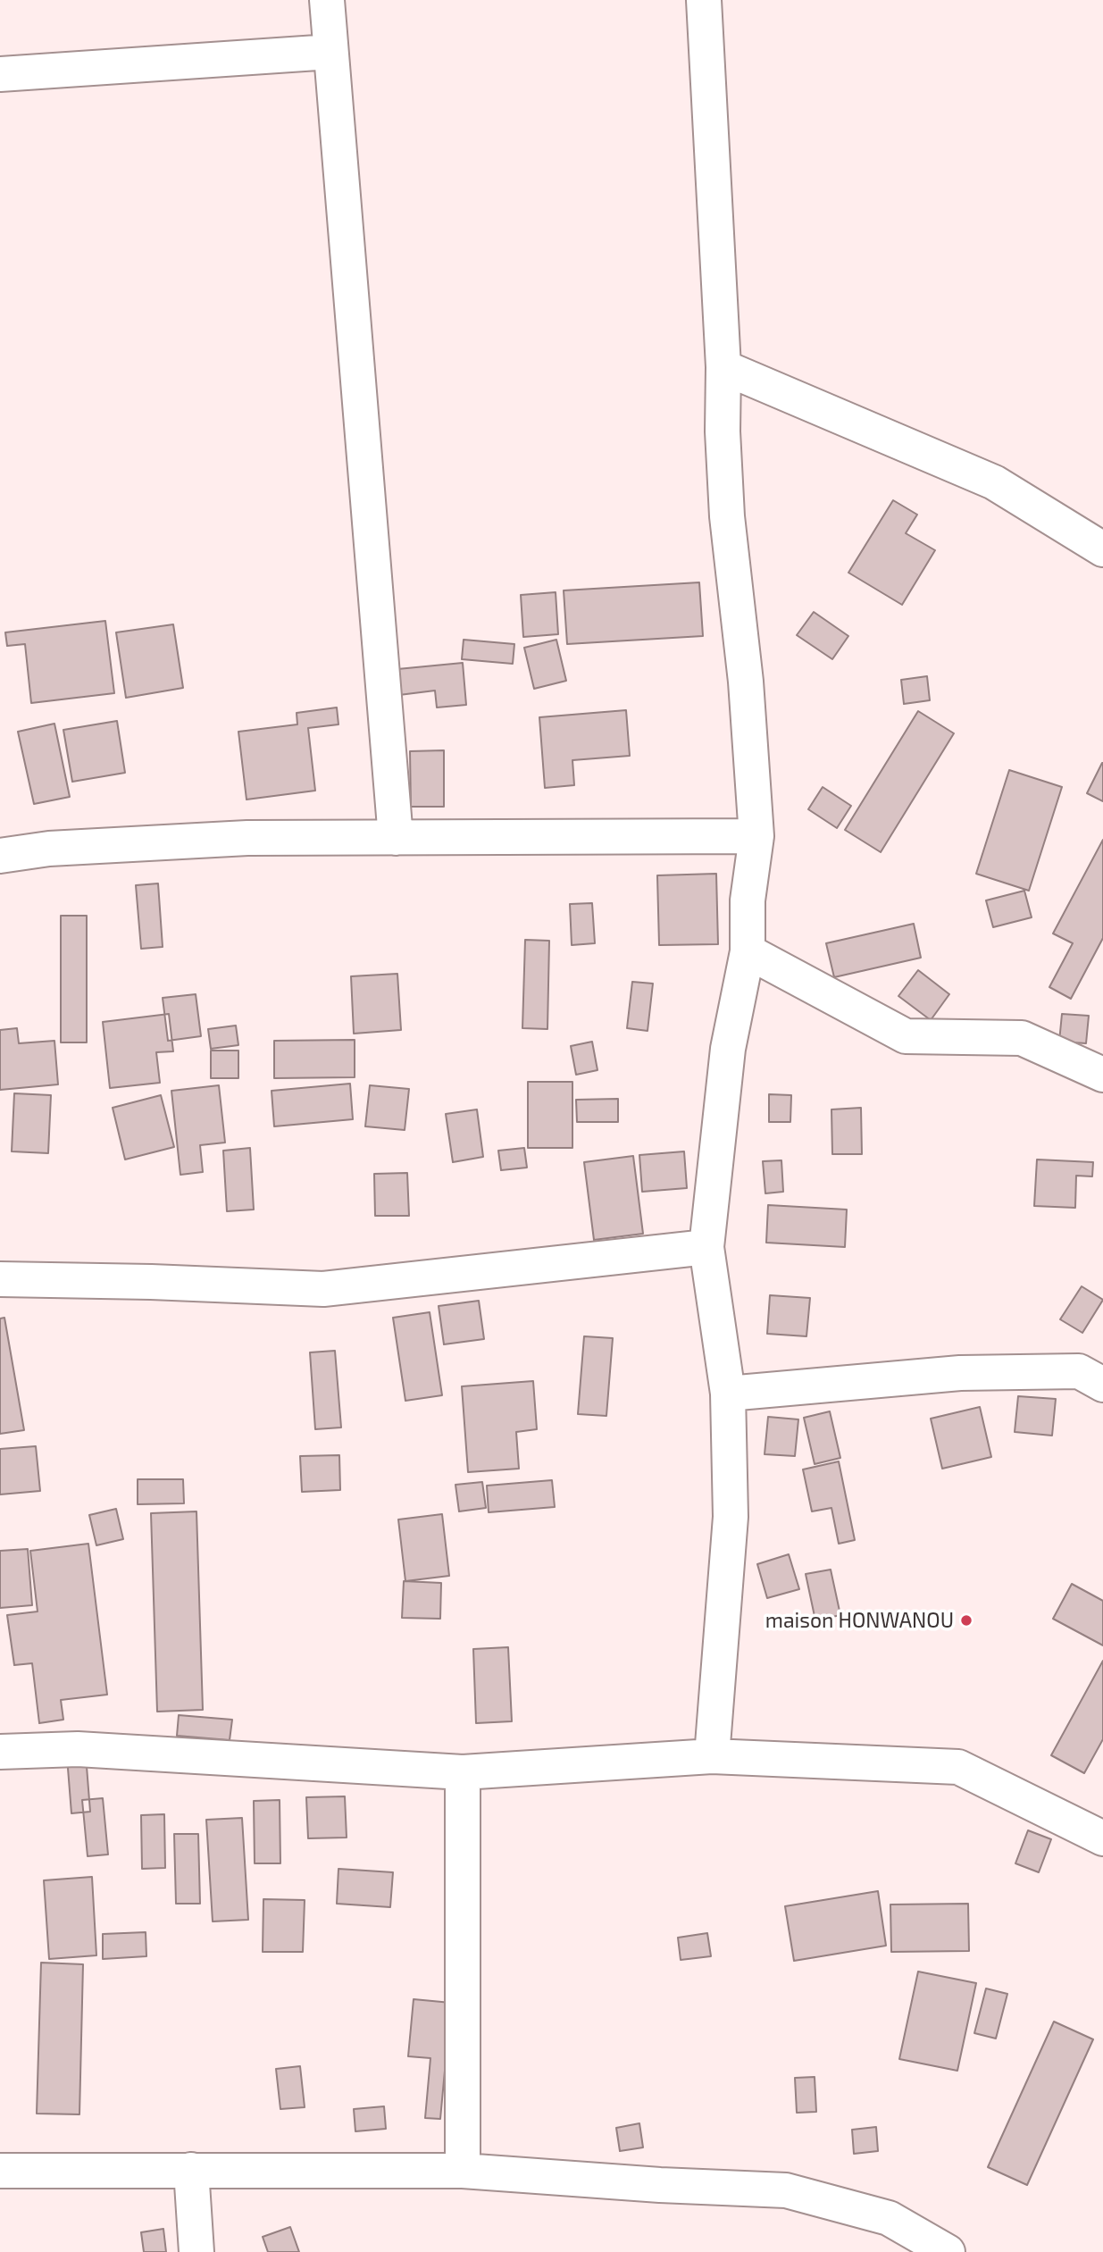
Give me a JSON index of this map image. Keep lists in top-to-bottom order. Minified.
{"places":["maison HONWANOU"]}
